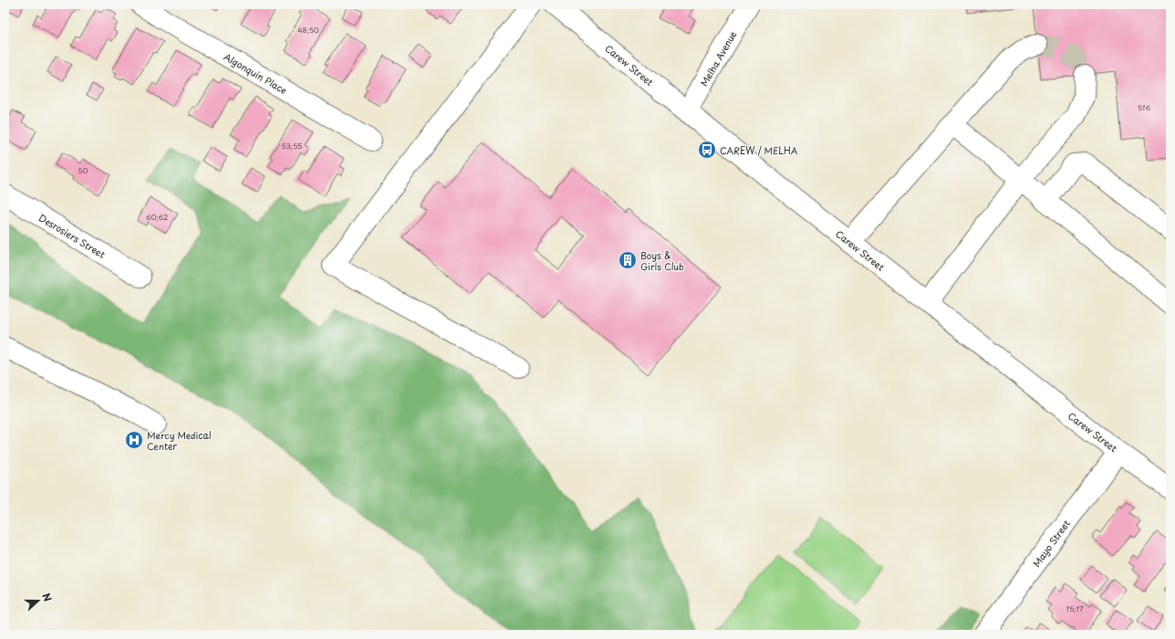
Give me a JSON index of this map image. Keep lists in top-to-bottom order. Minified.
{"streets":{"main road":["Melha Avenue","Carew Street","Algonquin Place","Desrosiers Street","Mayo Street"]},"crossings":[["Melha Avenue","Carew Street"],["Carew Street","Mayo Street"]],"places":{"bus stop":["CAREW / MELHA"],"building":["Boys & Girls Club"],"hospital":["Mercy Medical Center"]},"house_numbers":["48;50","516","53;55","50","60;62","15;17"],"north":"right"}
